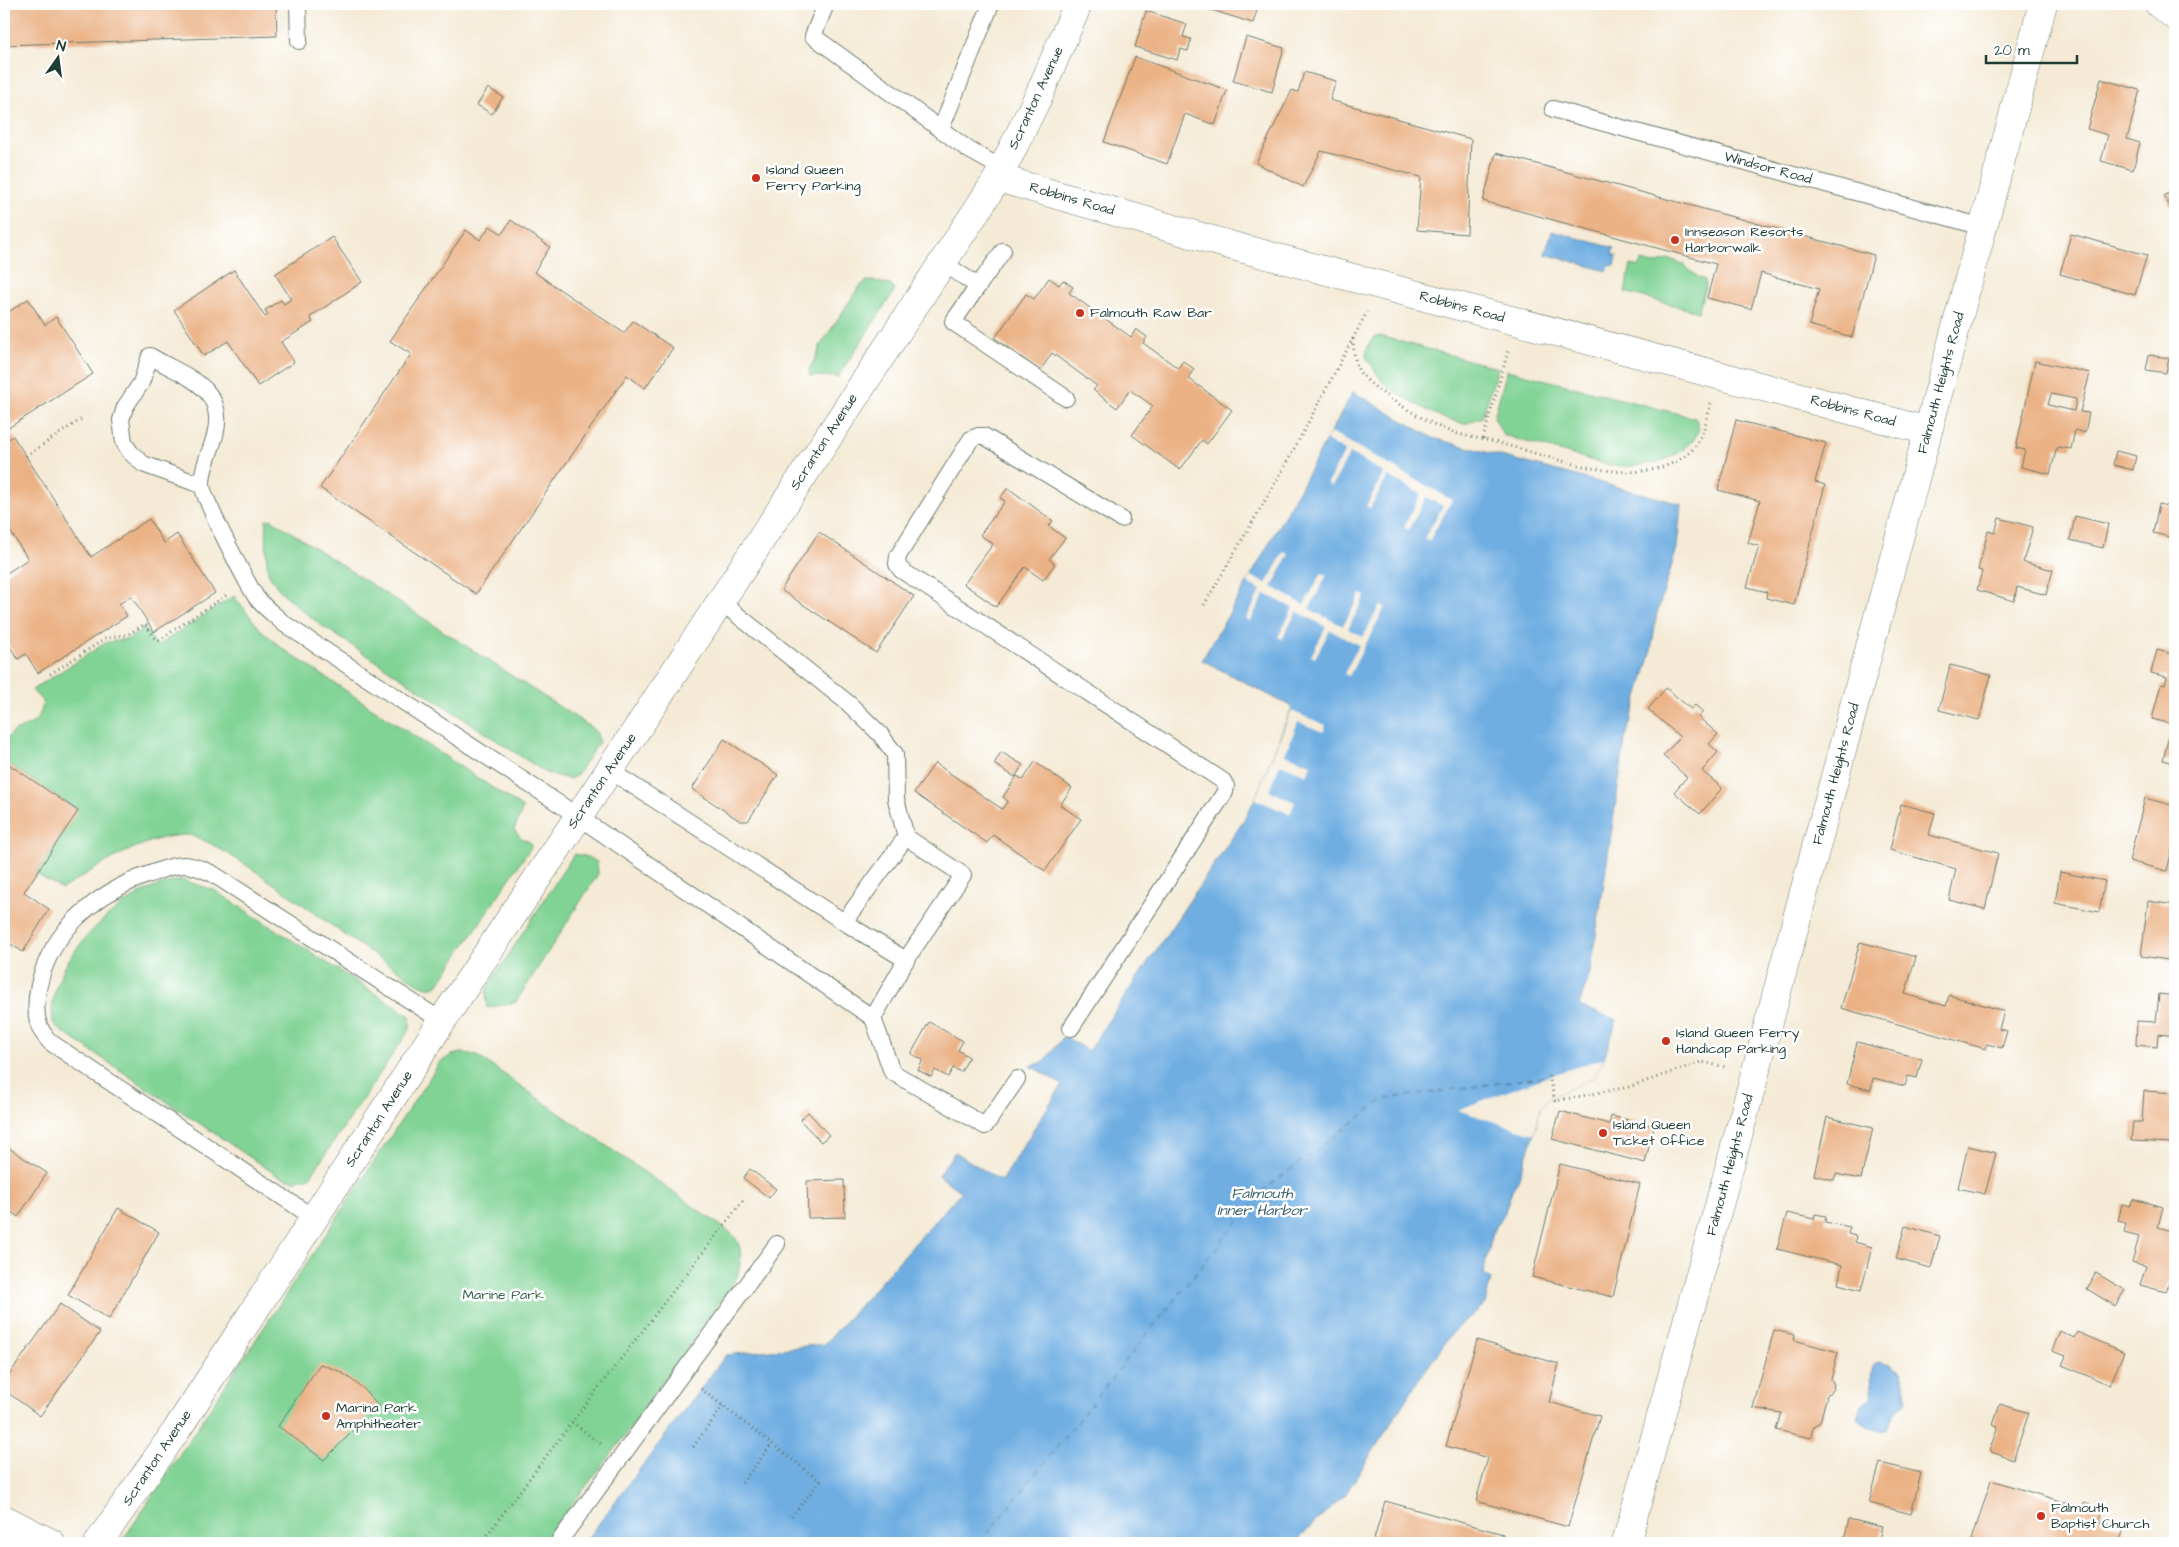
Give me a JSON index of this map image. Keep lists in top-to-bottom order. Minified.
{"streets":{"street":["Scranton Avenue","Robbins Road","Falmouth Heights Road"],"lane":["Windsor Road"]},"crossings":[["Scranton Avenue","Robbins Road"],["Windsor Road","Falmouth Heights Road"],["Robbins Road","Falmouth Heights Road"]],"water":["Falmouth Inner Harbor"],"parks":["Marine Park"],"places":["Island Queen Ferry Parking","Innseason Resorts Harborwalk","Falmouth Raw Bar","Island Queen Ferry Handicap Parking","Island Queen Ticket Office","Marina Park Amphitheater","Falmouth Baptist Church"],"scale_bar":"20 m","north":"top"}
